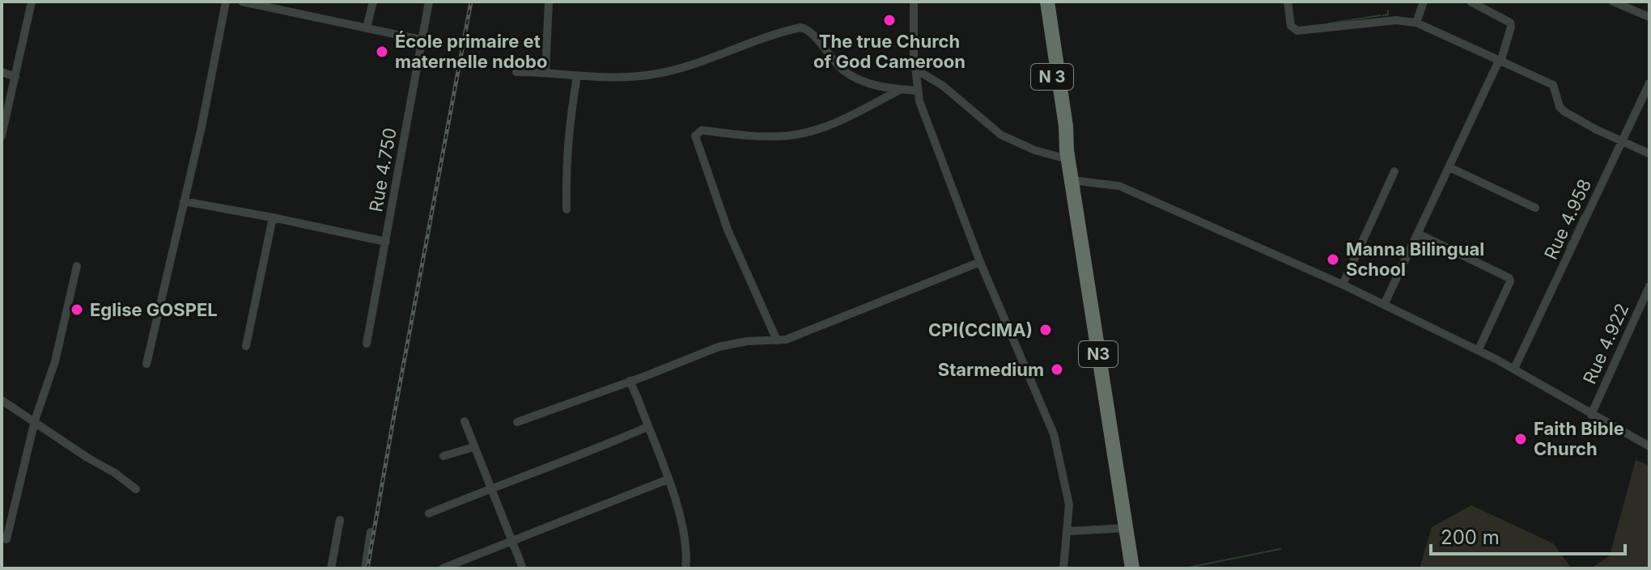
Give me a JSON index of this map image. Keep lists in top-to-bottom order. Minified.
{"streets":{"highway":["N 3","N3"],"street":["Rue 4.750","Rue 4.958","Rue 4.922"]},"crossings":[["N 3","N3"]],"places":["The true Church of God Cameroon","École primaire et maternelle ndobo","Manna Bilingual School","Eglise GOSPEL","CPI(CCIMA)","Starmedium","Faith Bible Church"],"scale_bar":"200 m"}
